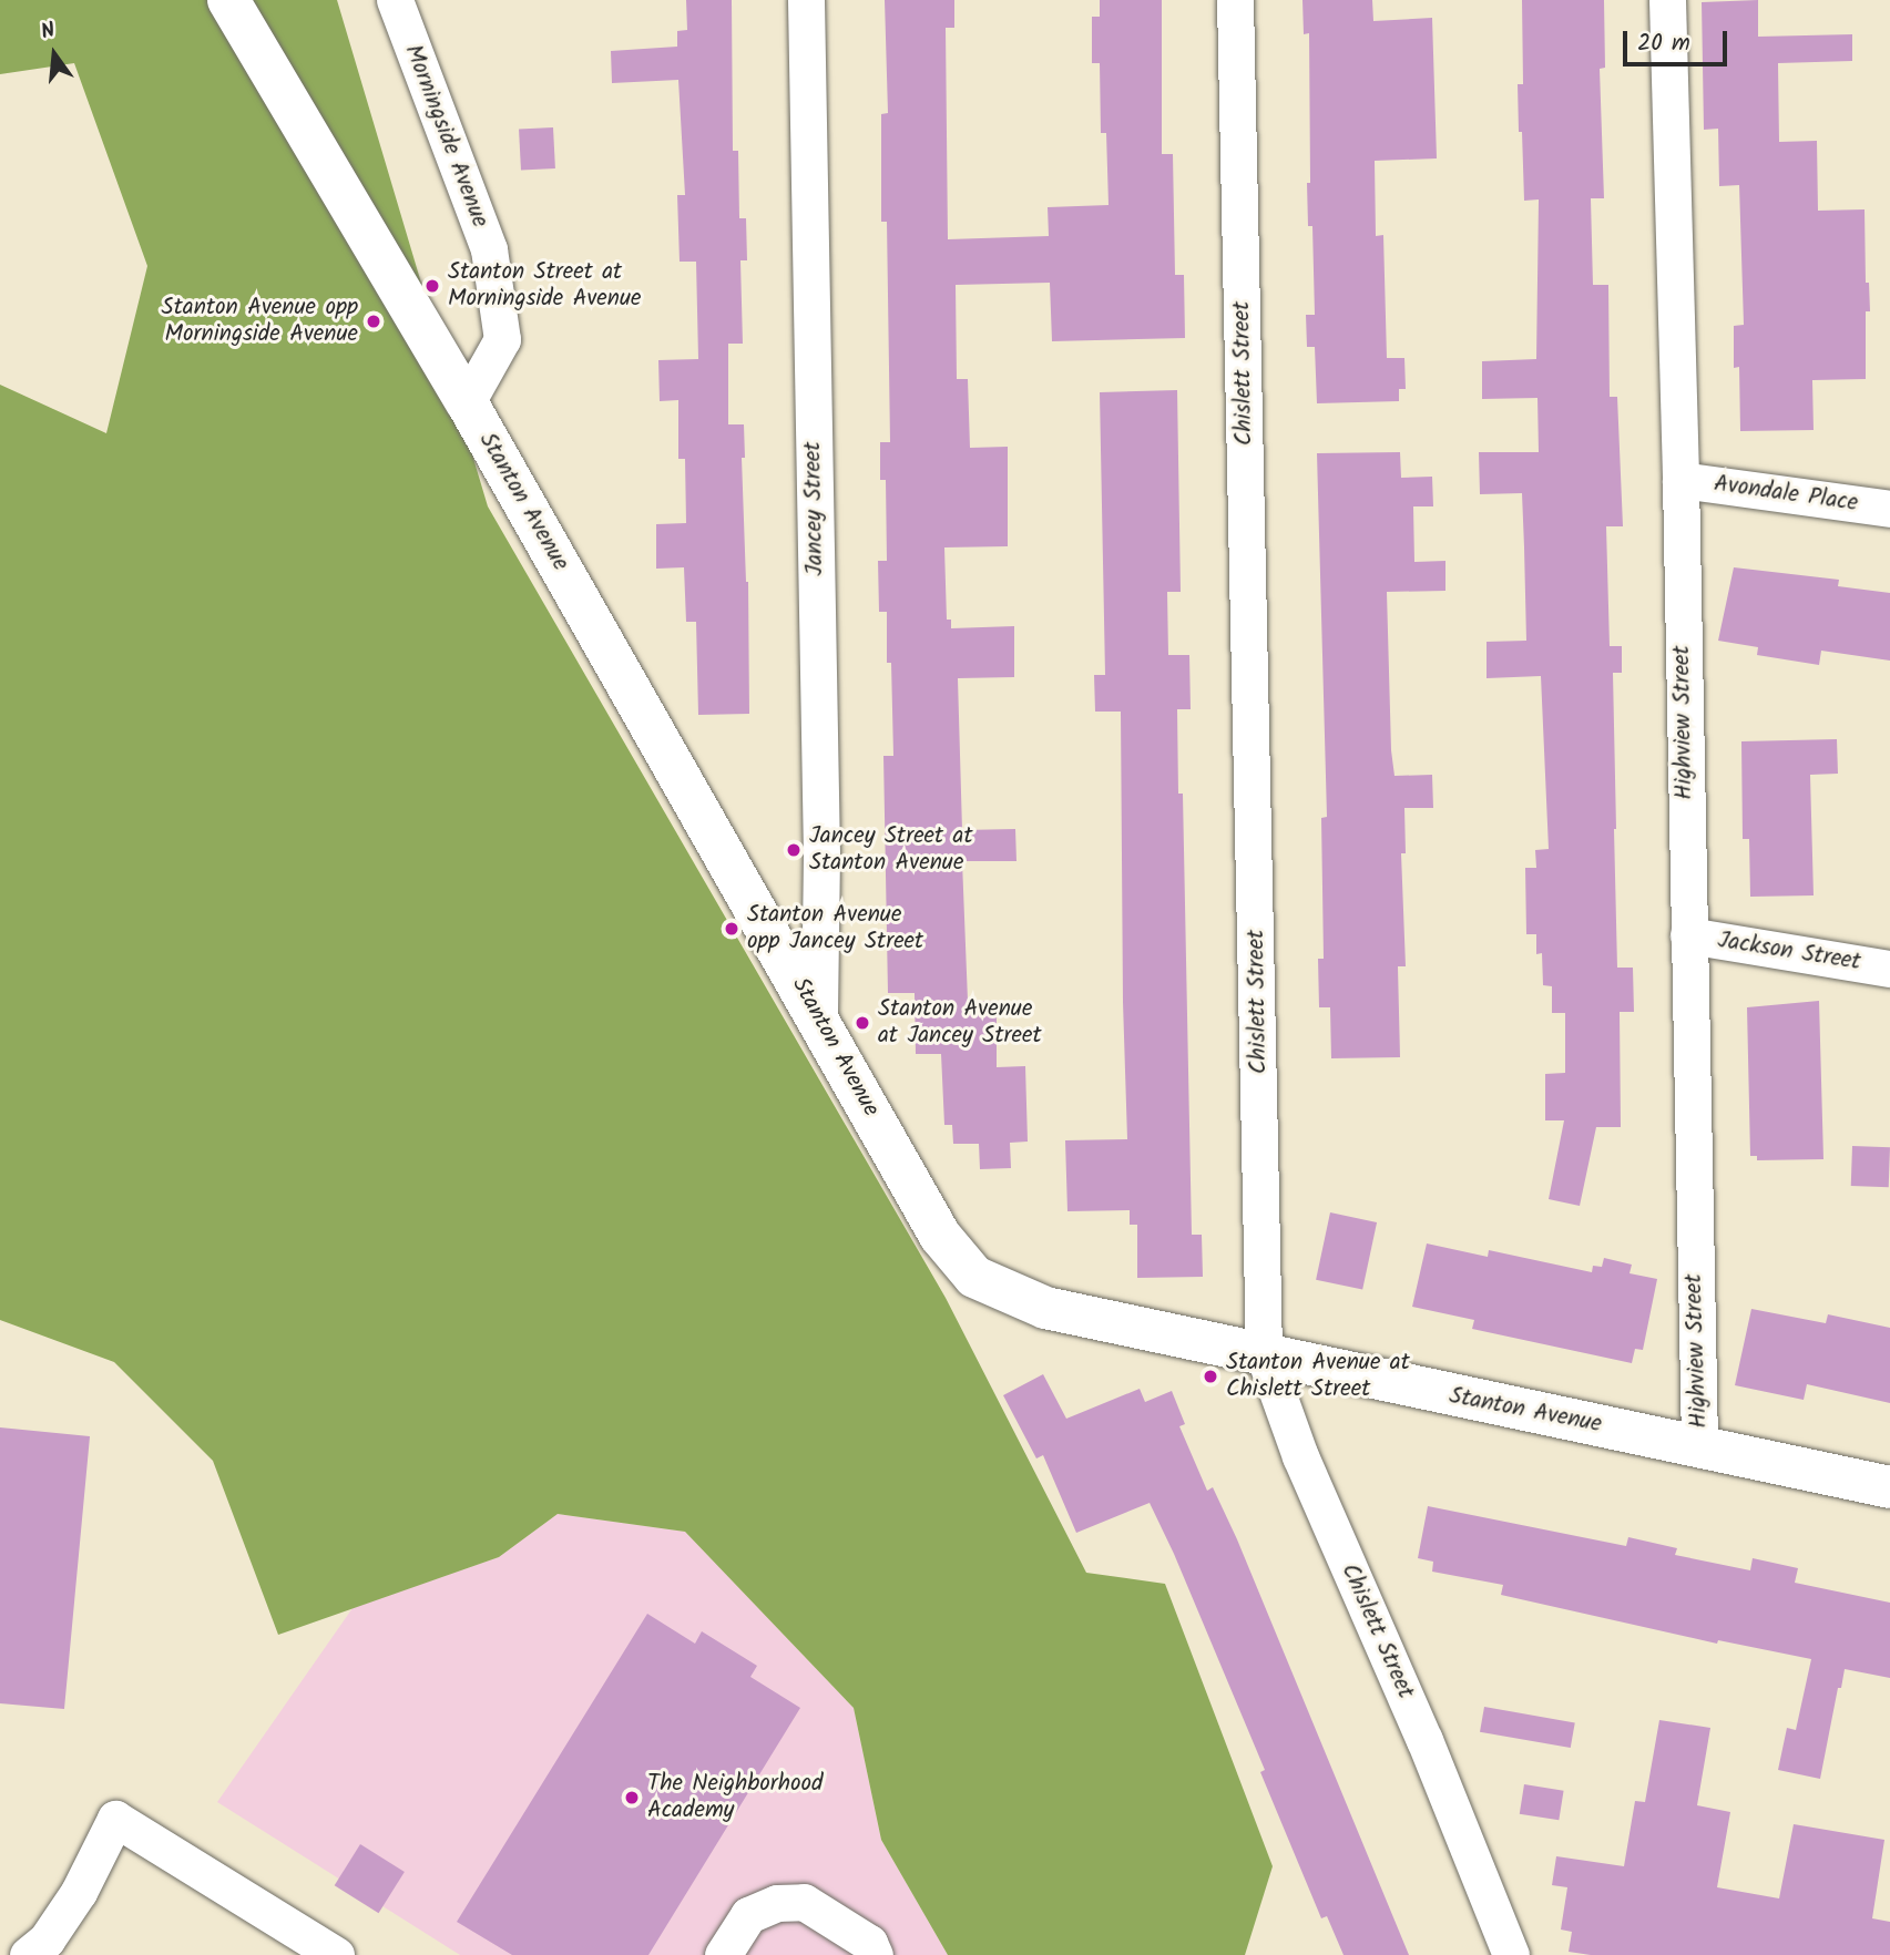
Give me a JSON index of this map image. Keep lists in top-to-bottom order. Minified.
{"streets":{"street":["Morningside Avenue","Chislett Street","Avondale Place","Stanton Avenue","Jancey Street","Highview Street","Jackson Street"]},"crossings":[["Morningside Avenue","Stanton Avenue"],["Chislett Street","Stanton Avenue"],["Avondale Place","Highview Street"],["Stanton Avenue","Jancey Street"],["Stanton Avenue","Highview Street"],["Highview Street","Jackson Street"]],"places":["Stanton Street at Morningside Avenue","Stanton Avenue opp Morningside Avenue","Jancey Street at Stanton Avenue","Stanton Avenue opp Jancey Street","Stanton Avenue at Jancey Street","Stanton Avenue at Chislett Street","The Neighborhood Academy"],"scale_bar":"20 m","north":"top"}
